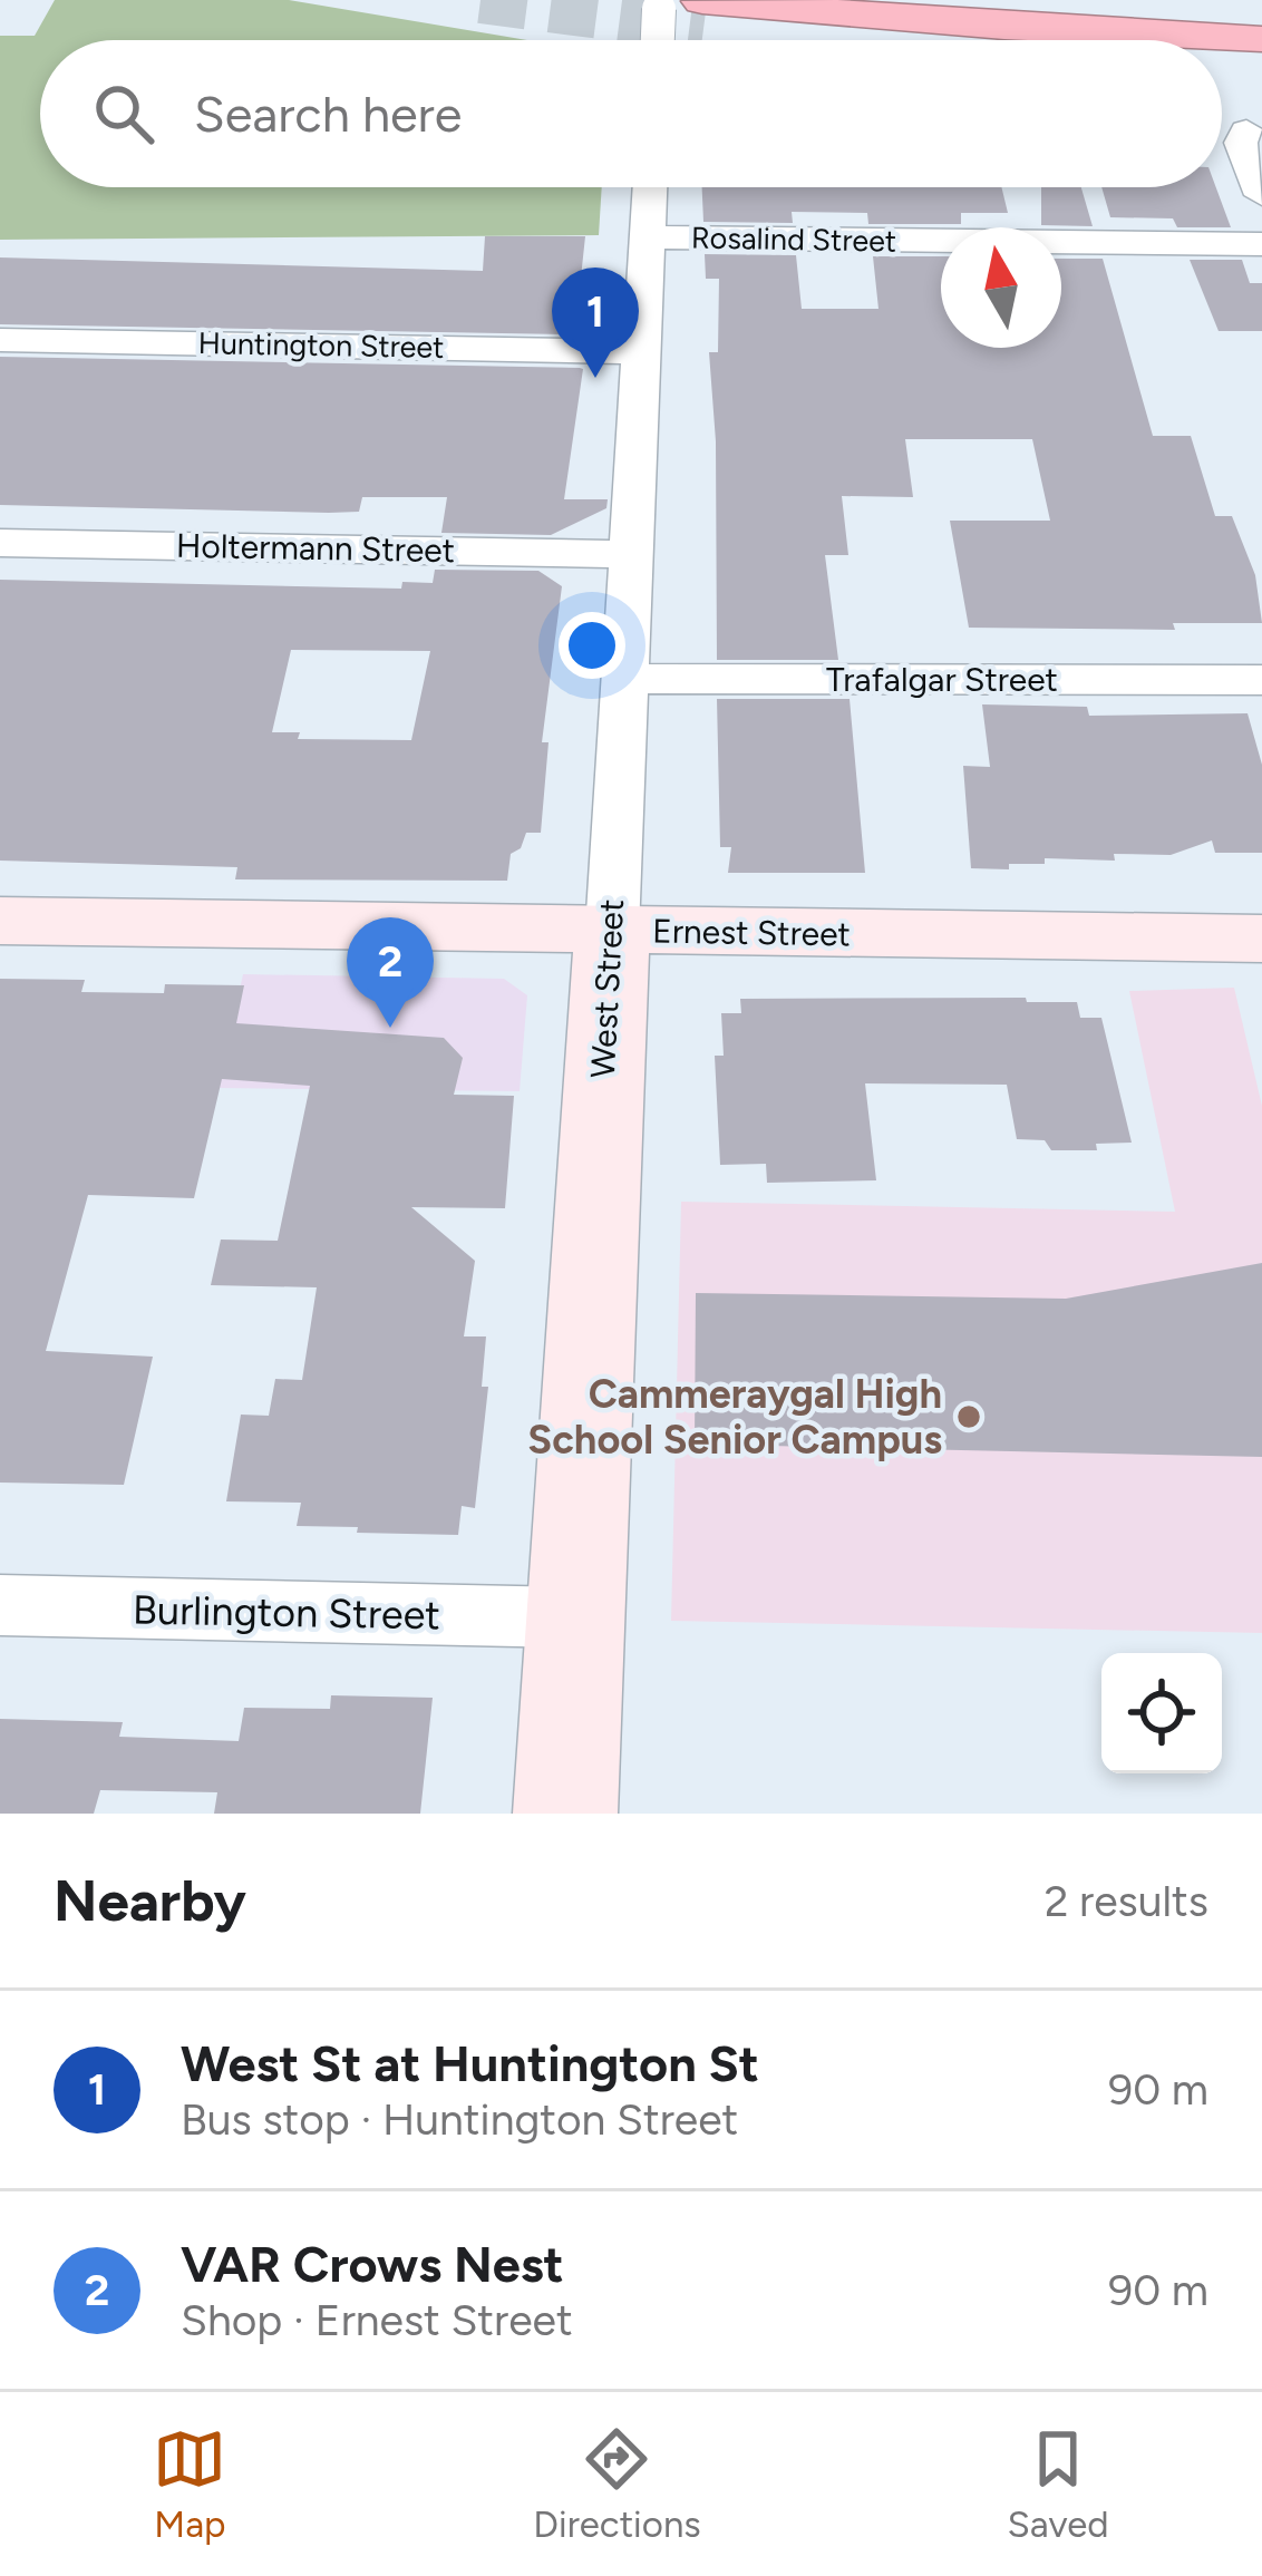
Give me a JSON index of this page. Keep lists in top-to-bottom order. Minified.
{"streets":{"street":["Rosalind Street","Huntington Street","Holtermann Street","Trafalgar Street","Ernest Street","West Street","Burlington Street"]},"crossings":[["Rosalind Street","West Street"],["Huntington Street","West Street"],["Holtermann Street","West Street"],["Trafalgar Street","West Street"],["Ernest Street","West Street"],["West Street","Burlington Street"]],"places":["Cammeraygal High School Senior Campus"],"north":"top","page":{"search":"Search here","pins":["1","2"],"heading":["Nearby","2 results"],"list":[{"mark":"1","name":"West St at Huntington St","note":"Bus stop · Huntington Street","value":"90 m"},{"mark":"2","name":"VAR Crows Nest","note":"Shop · Ernest Street","value":"90 m"}],"nav":["Map","Directions","Saved"]}}
